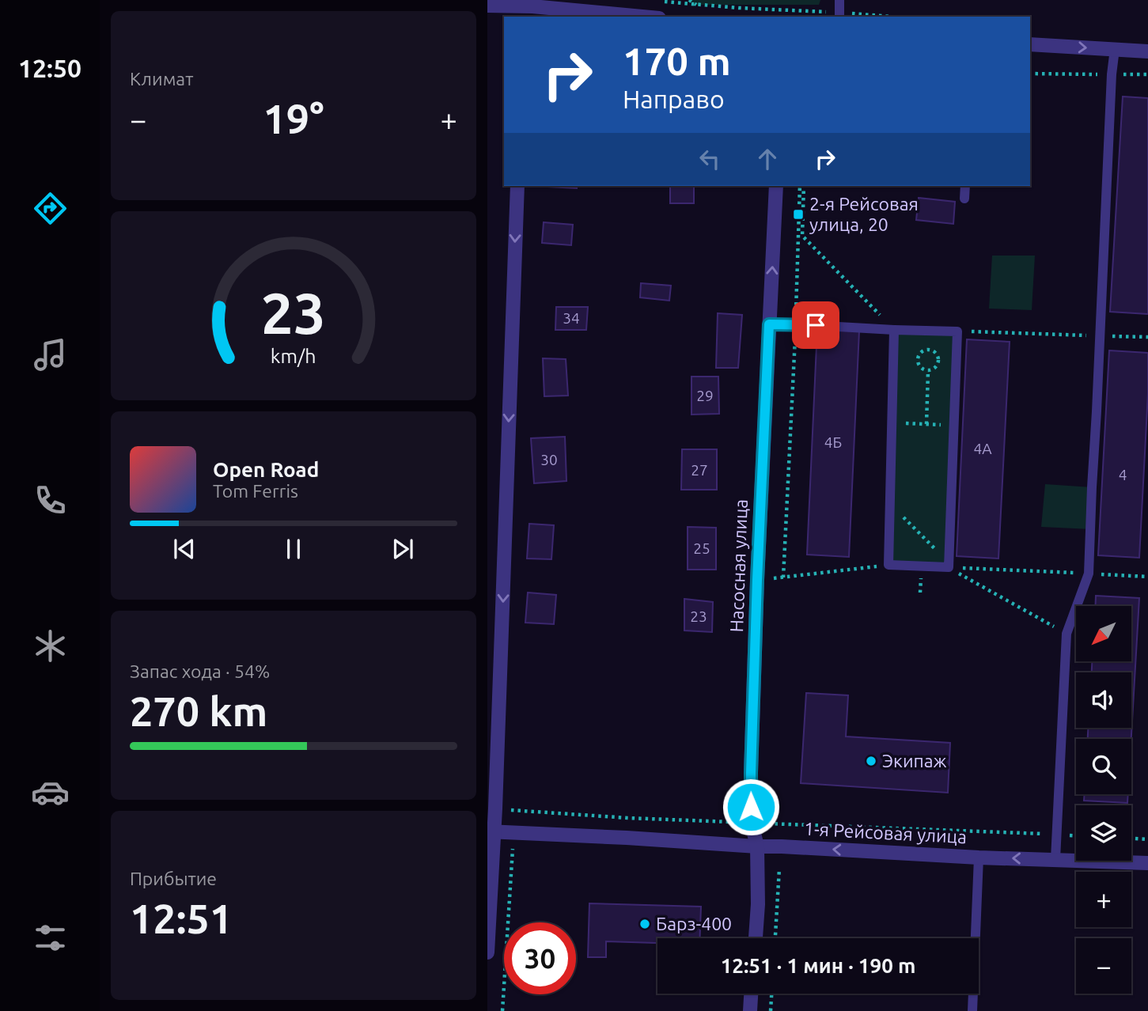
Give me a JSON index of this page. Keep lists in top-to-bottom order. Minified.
{"streets":{"street":["Насосная улица","1-я Рейсовая улица"]},"crossings":[["Насосная улица","1-я Рейсовая улица"]],"one_way":["1-я Рейсовая улица"],"places":{"transit":["2-я Рейсовая улица, 20"],"other":["Экипаж","Барз-400"]},"house_numbers":["34","29","4Б","4А","30","27","4","25","23"],"north":"bottom left","page":{"tabs":"12:50","tile":["Климат",["Запас хода · 54%","270 km"],["Прибытие","12:51"]],"turn":["170 m","Направо"],"heat":["−","19°","+"],"song":["Open Road","Tom Ferris"],"map_buttons":["+","−"],"limit":"30","trip":"12:51 · 1 мин · 190 m","gauge":["23","km/h"]}}
